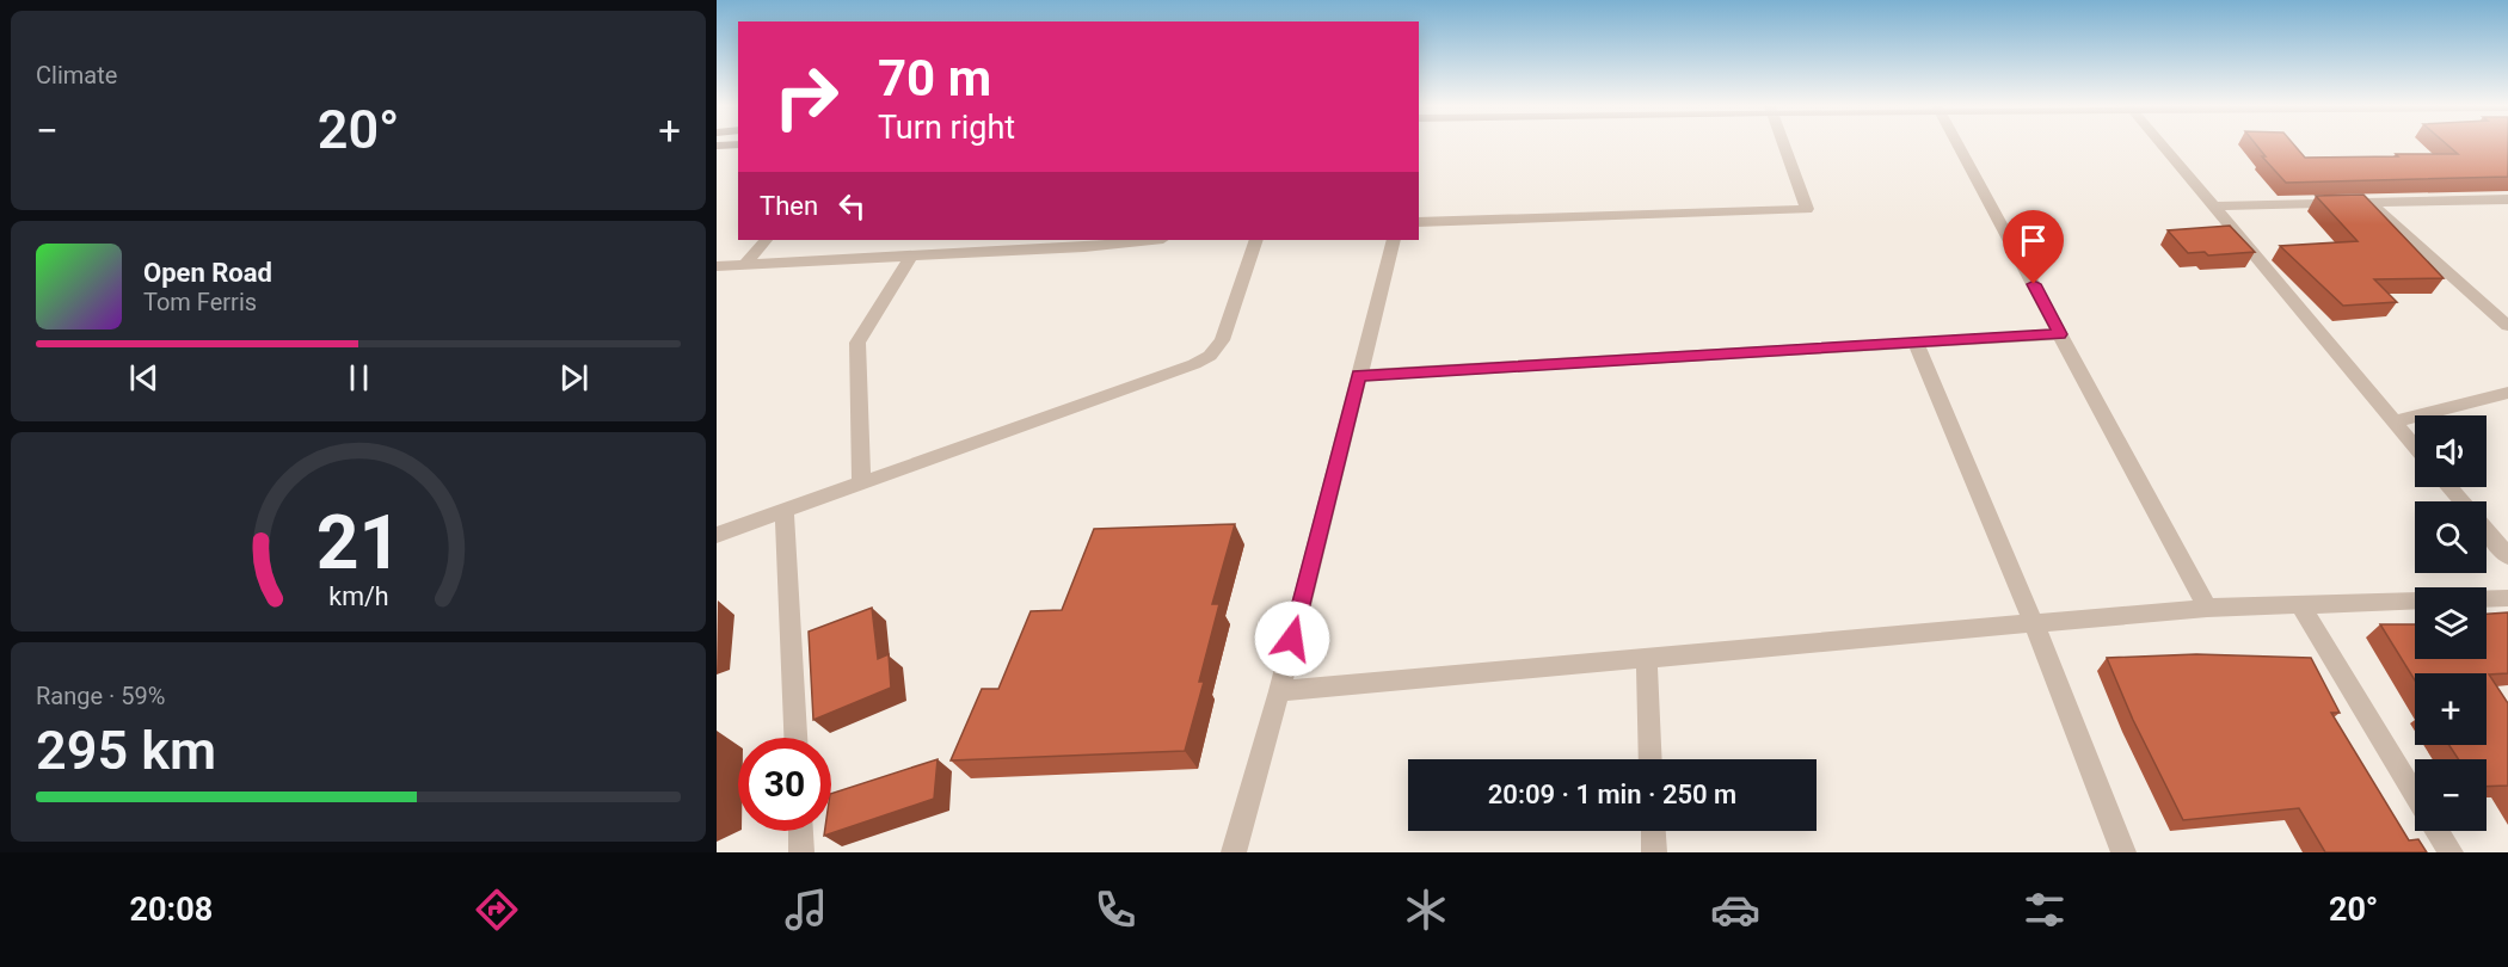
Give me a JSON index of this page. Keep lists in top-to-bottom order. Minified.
{"page":{"tile":["Climate",["Range · 59%","295 km"]],"turn":["70 m","Turn right"],"heat":["−","20°","+"],"then":"Then","song":["Open Road","Tom Ferris"],"map_buttons":["+","−"],"limit":"30","trip":"20:09 · 1 min · 250 m","tabs":["20:08","20°"],"gauge":["21","km/h"]}}
